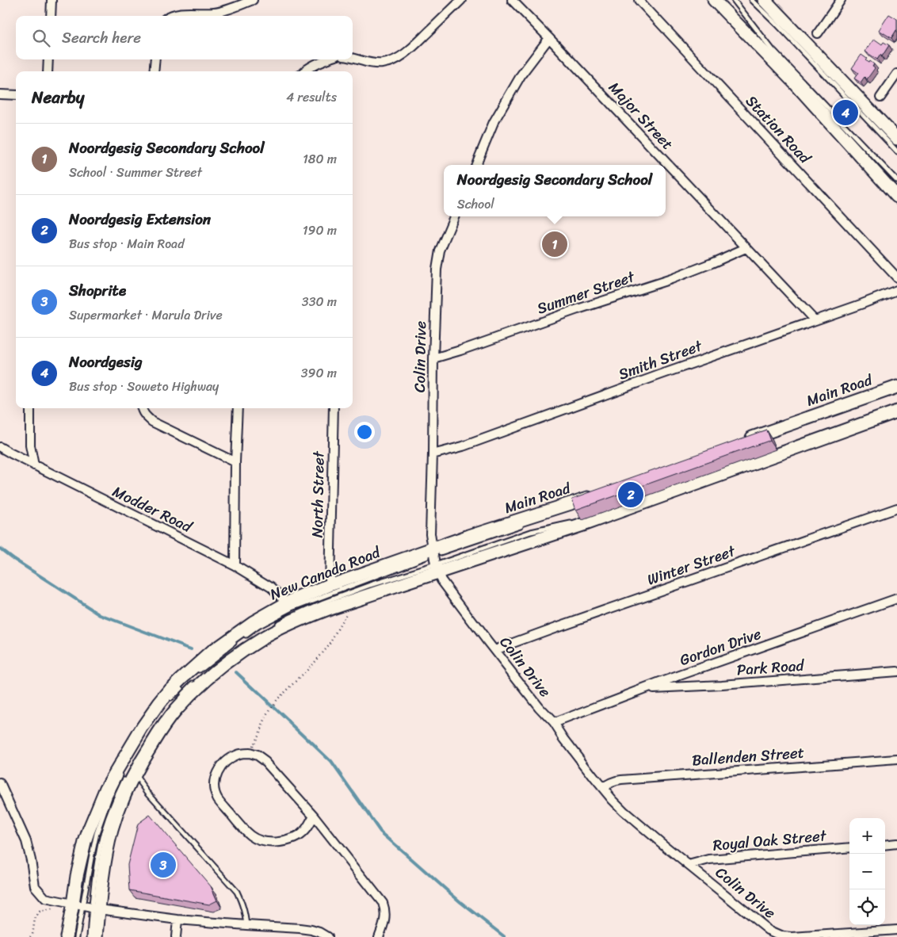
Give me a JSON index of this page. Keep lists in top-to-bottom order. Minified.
{"streets":{"main road":["Main Road","New Canada Road"],"street":["Major Street","Station Road","Summer Street","Colin Drive","Smith Street","North Street","Modder Road","Winter Street","Gordon Drive","Park Road","Ballenden Street","Royal Oak Street"]},"crossings":[["Major Street","Summer Street"],["Major Street","Smith Street"],["Summer Street","Colin Drive"],["Colin Drive","Smith Street"],["Colin Drive","Main Road"],["Colin Drive","Winter Street"],["Colin Drive","New Canada Road"],["Colin Drive","Gordon Drive"],["Colin Drive","Ballenden Street"],["Colin Drive","Royal Oak Street"],["Main Road","New Canada Road"],["North Street","New Canada Road"],["Modder Road","New Canada Road"],["Gordon Drive","Park Road"]],"page":{"search":"Search here","heading":["Nearby","4 results"],"pins":["4","1","2","3"],"list":[{"mark":"1","name":"Noordgesig Secondary School","note":"School · Summer Street","value":"180 m"},{"mark":"2","name":"Noordgesig Extension","note":"Bus stop · Main Road","value":"190 m"},{"mark":"3","name":"Shoprite","note":"Supermarket · Marula Drive","value":"330 m"},{"mark":"4","name":"Noordgesig","note":"Bus stop · Soweto Highway","value":"390 m"}],"popup":["Noordgesig Secondary School","School"],"map_buttons":["+","−"]}}
